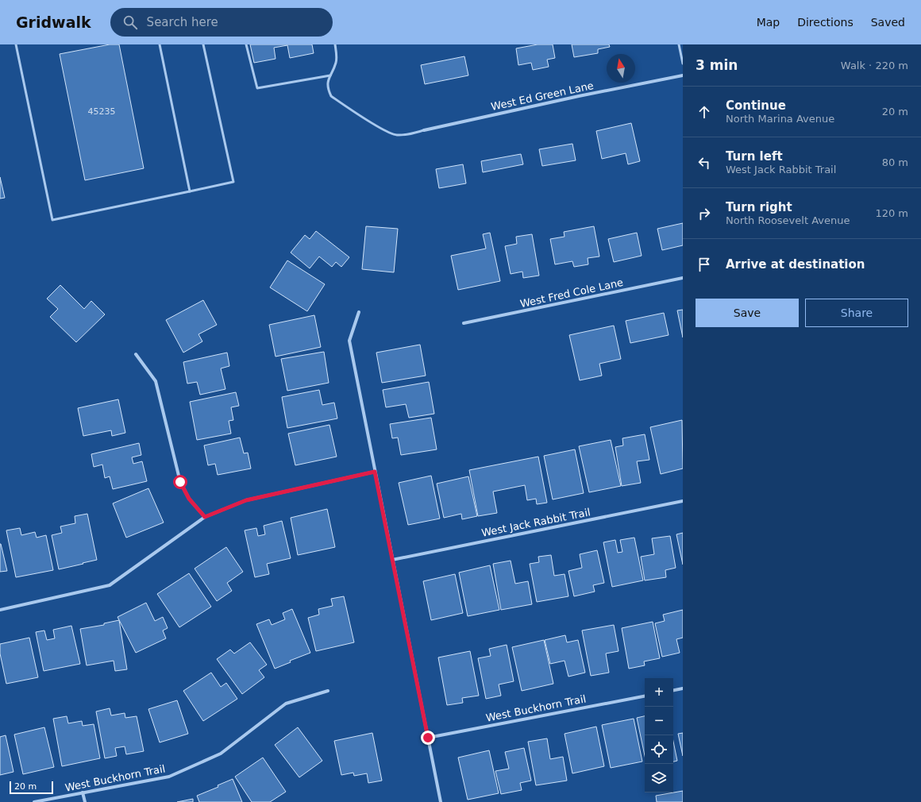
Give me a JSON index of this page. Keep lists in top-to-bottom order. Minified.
{"streets":{"street":["West Ed Green Lane","West Fred Cole Lane","West Jack Rabbit Trail","West Buckhorn Trail"]},"house_numbers":["45235"],"scale_bar":"20 m","north":"top","page":{"header":"Gridwalk","search":"Search here","nav":["Map","Directions","Saved"],"heading":["3 min","Walk · 220 m"],"list":[["Continue","North Marina Avenue","20 m"],["Turn left","West Jack Rabbit Trail","80 m"],["Turn right","North Roosevelt Avenue","120 m"],"Arrive at destination"],"buttons":["Save","Share"],"map_buttons":["+","−"],"scale":"20 m"}}
